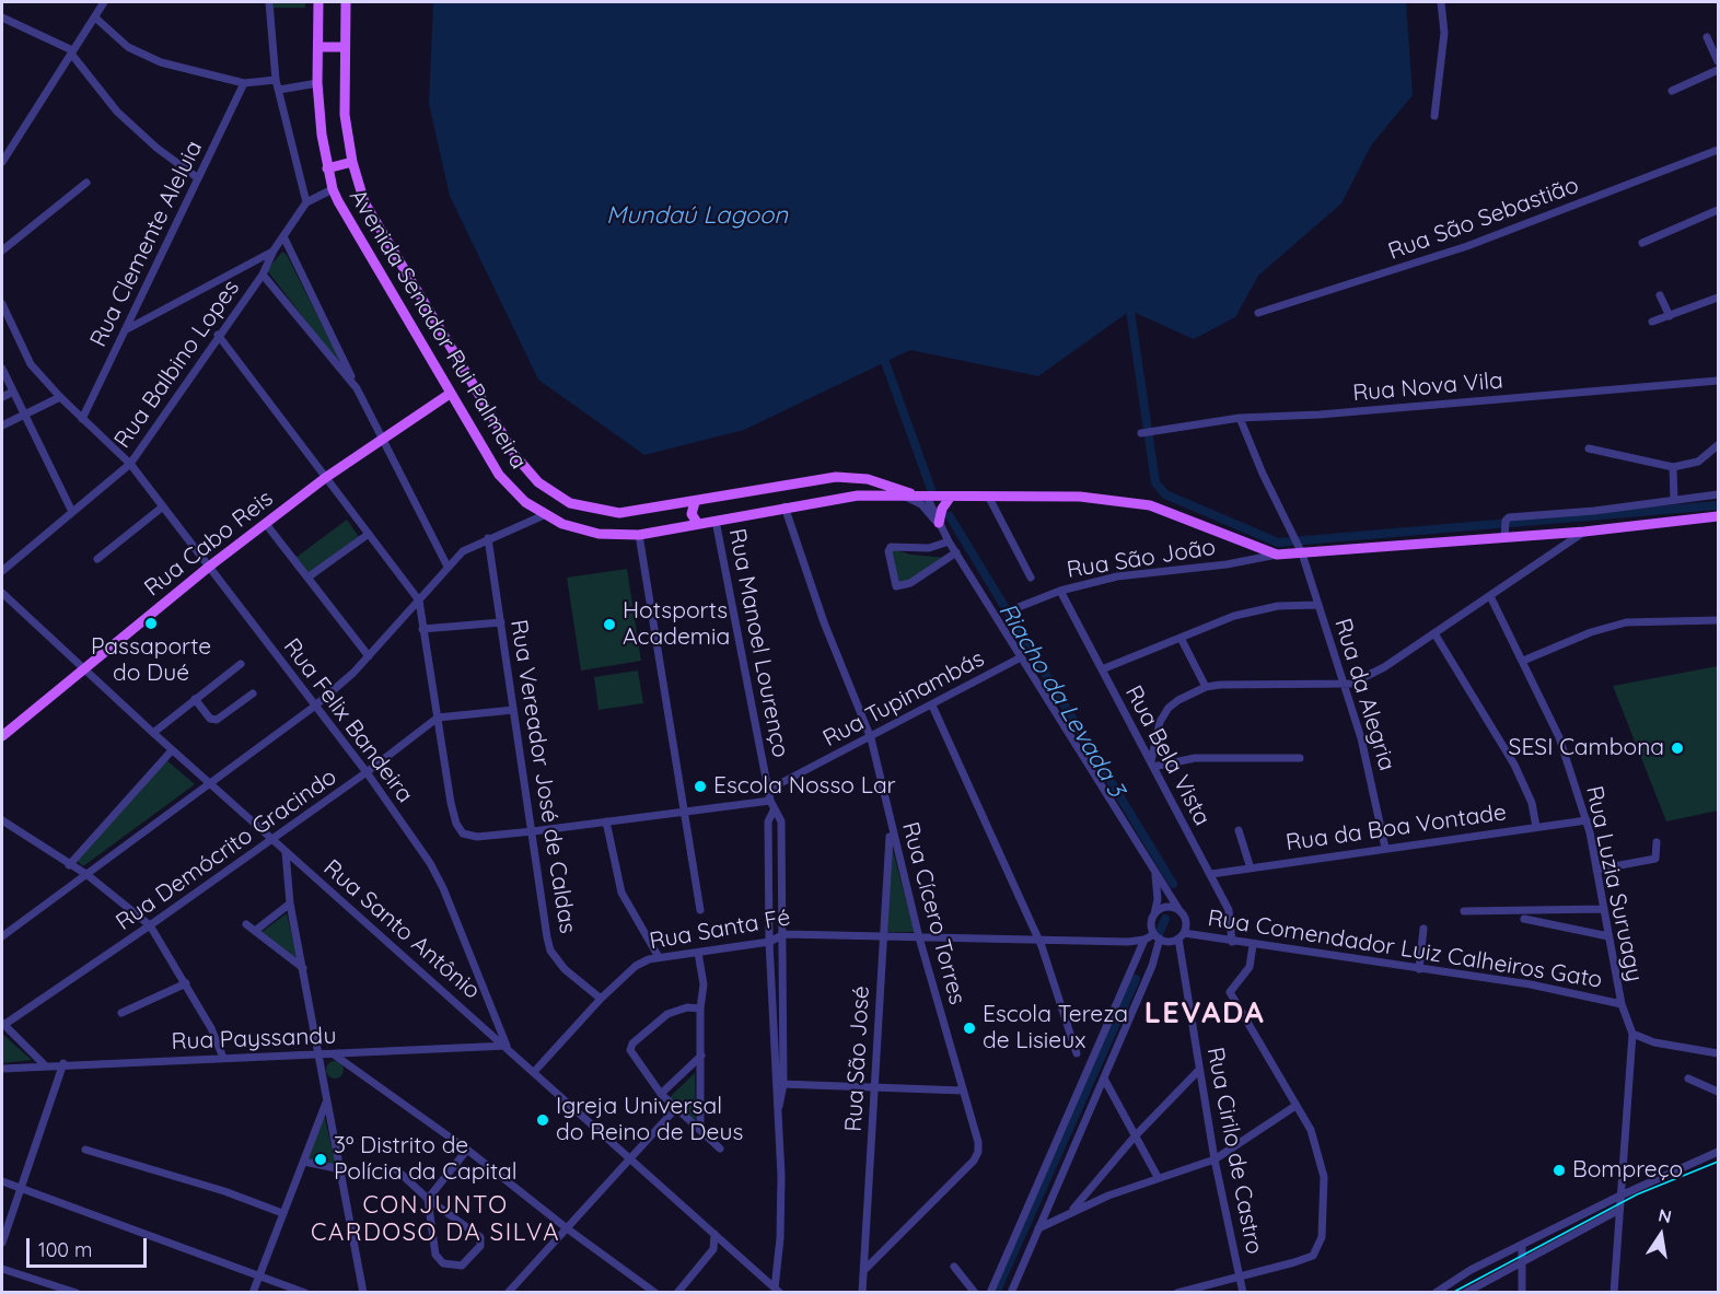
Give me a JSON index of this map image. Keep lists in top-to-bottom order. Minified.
{"streets":{"main road":["Avenida Senador Rui Palmeira","Rua Cabo Reis"],"street":["Rua São Sebastião","Rua Clemente Aleluia","Rua Balbino Lopes","Rua Nova Vila","Rua São João","Rua Manoel Lourenço","Rua da Alegria","Rua Tupinambás","Rua Felix Bandeira","Rua Bela Vista","Rua Vereador José de Caldas","Rua da Boa Vontade","Rua Demócrito Gracindo","Rua Luzia Suruagy","Rua Cícero Torres","Rua Santo Antônio","Rua Santa Fé","Rua Comendador Luiz Calheiros Gato","Rua Payssandu","Rua São José","Rua Cirilo de Castro"]},"crossings":[["Rua Clemente Aleluia","Rua Felix Bandeira"],["Avenida Senador Rui Palmeira","Rua Balbino Lopes"],["Avenida Senador Rui Palmeira","Rua Cabo Reis"],["Avenida Senador Rui Palmeira","Rua São João"],["Avenida Senador Rui Palmeira","Rua Manoel Lourenço"],["Avenida Senador Rui Palmeira","Rua da Alegria"],["Avenida Senador Rui Palmeira","Rua Cícero Torres"],["Rua Balbino Lopes","Rua Felix Bandeira"],["Rua Nova Vila","Rua da Alegria"],["Rua Cabo Reis","Rua Felix Bandeira"],["Rua Cabo Reis","Rua Santo Antônio"],["Rua São João","Rua Bela Vista"],["Rua Manoel Lourenço","Rua Tupinambás"],["Rua Manoel Lourenço","Rua Santo Antônio"],["Rua Manoel Lourenço","Rua Santa Fé"],["Rua da Alegria","Rua da Boa Vontade"],["Rua Tupinambás","Rua Cícero Torres"],["Rua Felix Bandeira","Rua Demócrito Gracindo"],["Rua Felix Bandeira","Rua Santo Antônio"],["Rua Felix Bandeira","Rua Payssandu"],["Rua Bela Vista","Rua da Boa Vontade"],["Rua Bela Vista","Rua Comendador Luiz Calheiros Gato"],["Rua Vereador José de Caldas","Rua Santa Fé"],["Rua da Boa Vontade","Rua Luzia Suruagy"],["Rua Demócrito Gracindo","Rua Santo Antônio"],["Rua Luzia Suruagy","Rua Comendador Luiz Calheiros Gato"],["Rua Cícero Torres","Rua Santa Fé"],["Rua Cícero Torres","Rua São José"],["Rua Santo Antônio","Rua Santa Fé"],["Rua Santo Antônio","Rua Payssandu"],["Rua Santa Fé","Rua São José"],["Rua Comendador Luiz Calheiros Gato","Rua Cirilo de Castro"]],"districts":["LEVADA","CONJUNTO CARDOSO DA SILVA"],"water":["Mundaú Lagoon","Riacho da Levada 3"],"places":["Passaporte do Dué","Hotsports Academia","SESI Cambona","Escola Nosso Lar","Escola Tereza de Lisieux","Igreja Universal do Reino de Deus","3º Distrito de Polícia da Capital","Bompreço"],"scale_bar":"100 m","north":"top"}
